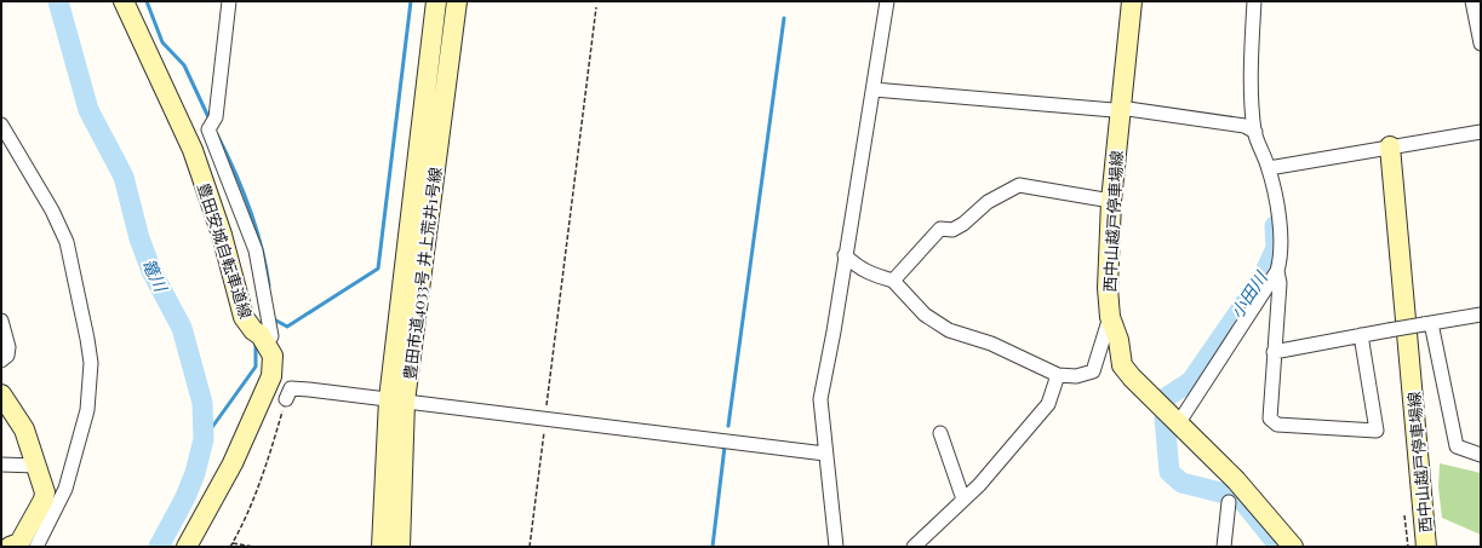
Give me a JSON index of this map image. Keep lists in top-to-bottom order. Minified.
{"streets":{"main road":["西中山越戸停車場線","豊田安城自転車道線","豊田市道4033号 井上荒井1号線"]},"water":["篭川","小田川"]}
